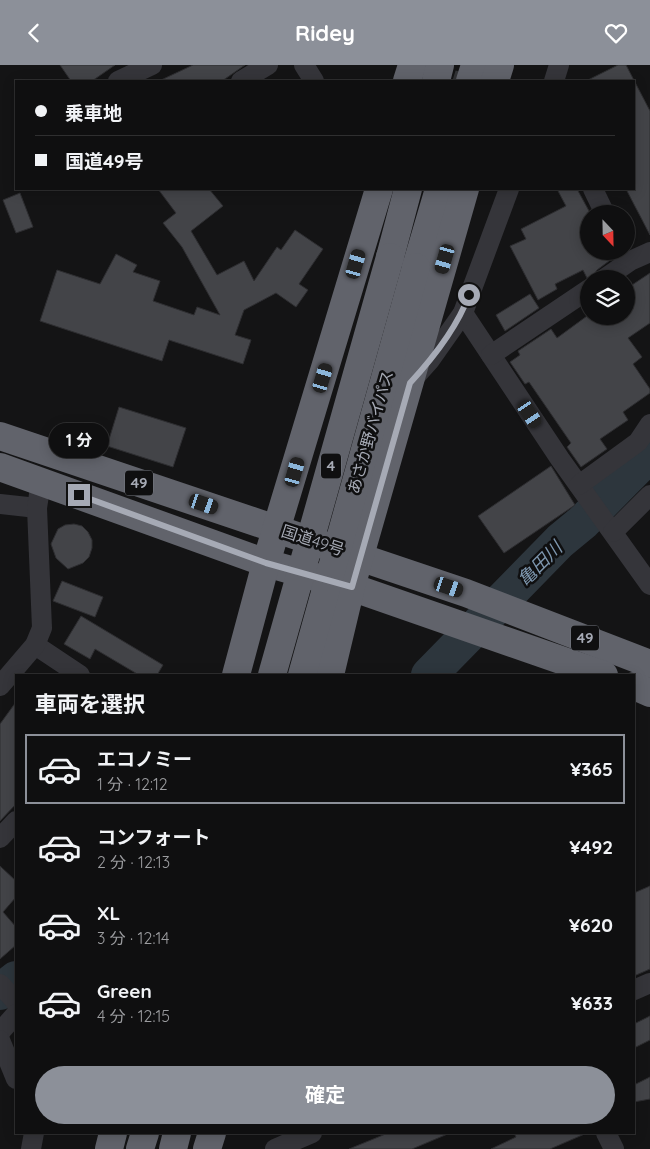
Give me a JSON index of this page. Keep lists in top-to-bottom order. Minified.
{"streets":{"highway":["あさか野バイパス","4","49","国道49号"]},"water":["亀田川"],"north":"bottom","page":{"header":"Ridey","banner":["乗車地","国道49号"],"bubble":"1 分","heading":"車両を選択","list":[{"name":"エコノミー","note":"1 分 · 12:12","value":"¥365"},{"name":"コンフォート","note":"2 分 · 12:13","value":"¥492"},{"name":"XL","note":"3 分 · 12:14","value":"¥620"},{"name":"Green","note":"4 分 · 12:15","value":"¥633"}],"buttons":"確定"}}
